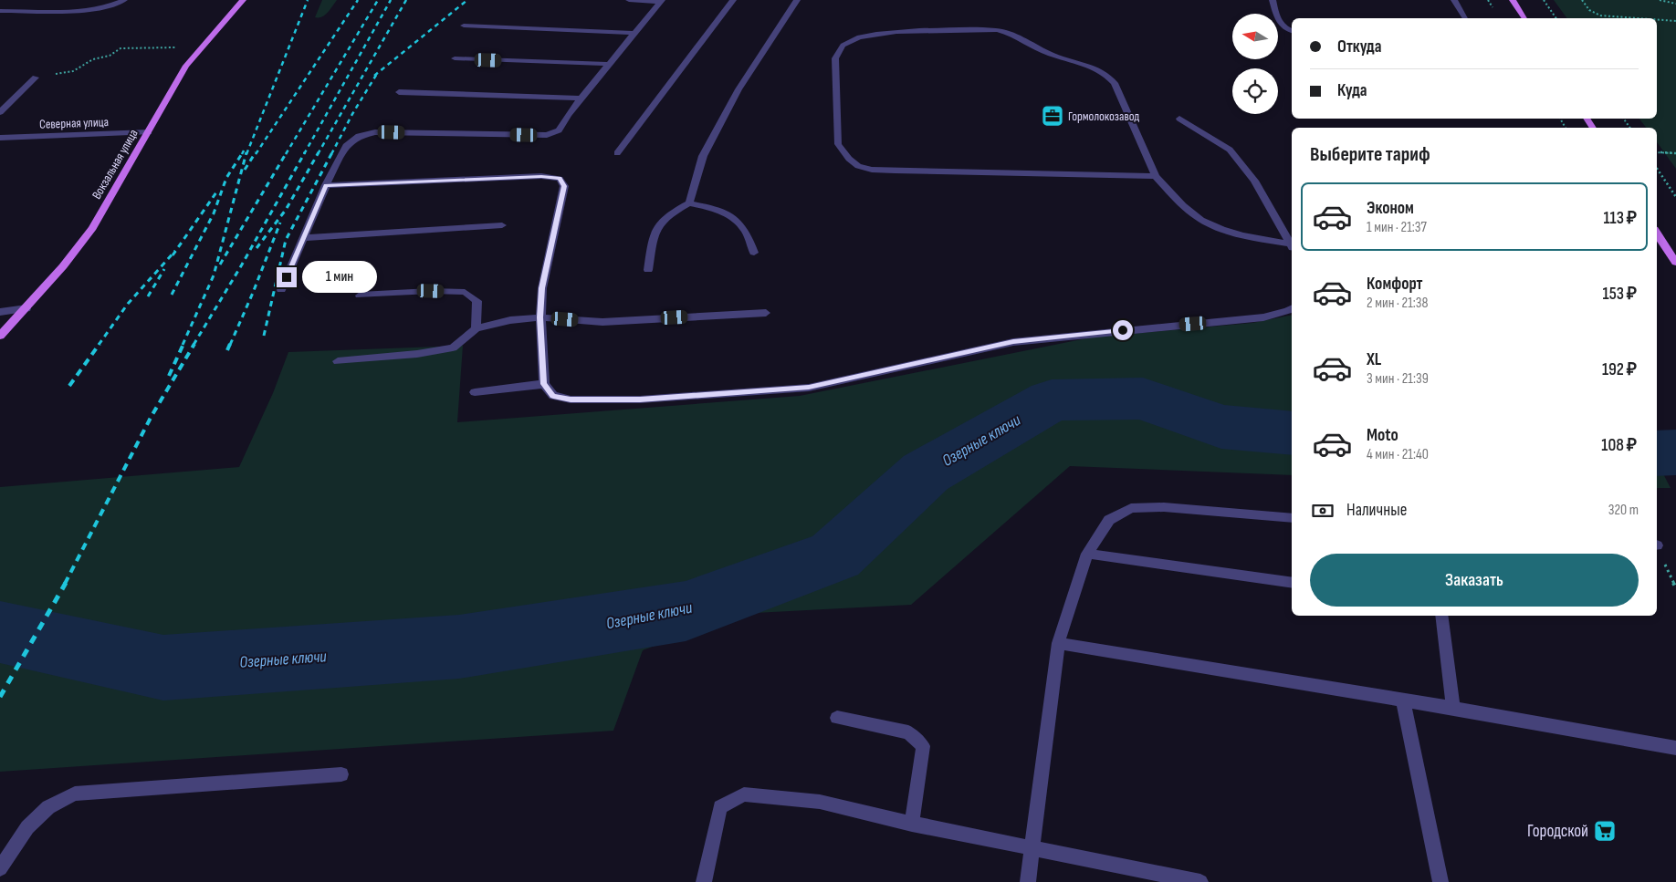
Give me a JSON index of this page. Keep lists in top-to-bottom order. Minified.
{"streets":{"main road":["Вокзальная улица"],"street":["Северная улица"]},"crossings":[["Северная улица","Вокзальная улица"]],"water":["Озерные ключи"],"places":{"office":["Гормолокозавод"],"supermarket":["Городской"]},"north":"left","page":{"banner":["Откуда","Куда"],"heading":"Выберите тариф","list":[{"name":"Эконом","note":"1 мин · 21:37","value":"113 ₽"},{"name":"Комфорт","note":"2 мин · 21:38","value":"153 ₽"},{"name":"XL","note":"3 мин · 21:39","value":"192 ₽"},{"name":"Moto","note":"4 мин · 21:40","value":"108 ₽"}],"bubble":"1 мин","pay":["Наличные","320 m"],"buttons":"Заказать"}}
